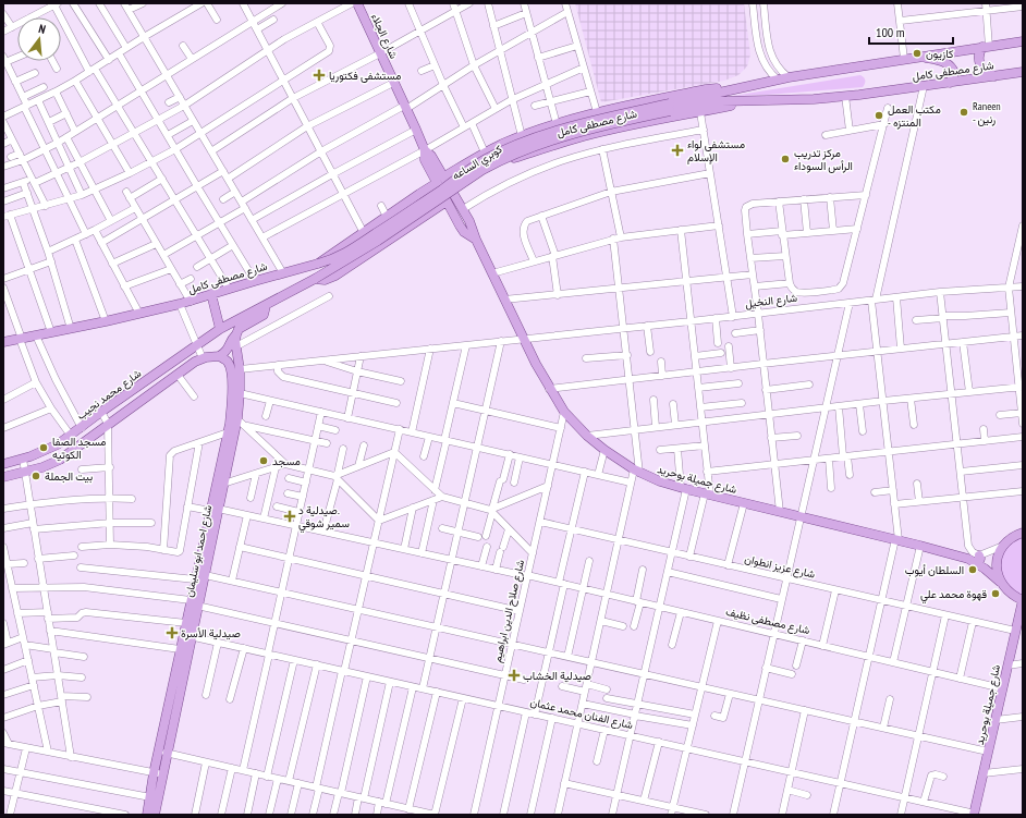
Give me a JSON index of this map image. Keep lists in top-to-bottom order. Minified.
{"streets":{"main road":["شارع الجلاء","شارع مصطفى كامل","كوبري الساعه","شارع محمد نجيب","شارع جميلة بوحريد","شارع احمد ابو سليمان"],"street":["شارع النخيل","شارع عزيز انطوان","شارع صلاح الدين ابراهيم","شارع مصطفى نظيف","شارع الفنان محمد عثمان"]},"crossings":[["شارع الجلاء","شارع مصطفى كامل"],["شارع الجلاء","شارع جميلة بوحريد"],["شارع مصطفى كامل","كوبري الساعه"],["شارع النخيل","شارع جميلة بوحريد"],["شارع النخيل","شارع احمد ابو سليمان"],["شارع جميلة بوحريد","شارع عزيز انطوان"],["شارع جميلة بوحريد","شارع صلاح الدين ابراهيم"],["شارع جميلة بوحريد","شارع مصطفى نظيف"],["شارع جميلة بوحريد","شارع الفنان محمد عثمان"],["شارع احمد ابو سليمان","شارع مصطفى نظيف"],["شارع احمد ابو سليمان","شارع الفنان محمد عثمان"],["شارع عزيز انطوان","شارع صلاح الدين ابراهيم"],["شارع صلاح الدين ابراهيم","شارع مصطفى نظيف"],["شارع صلاح الدين ابراهيم","شارع الفنان محمد عثمان"]],"places":{"other":["كازيون","Raneen - رنين","مكتب العمل - المنتزه","مركز تدريب الرأس السوداء","مسجد الصفا الكوتيه","مسجد","بيت الجملة","السلطان أيوب","قهوة محمد علي"],"health":["مستشفى فكتوريا","مستشفى لواء الإسلام","صيدلية د. سمير شوقي","صيدلية الأسرة","صيدلية الخشاب"]},"scale_bar":"100 m","north":"top"}
